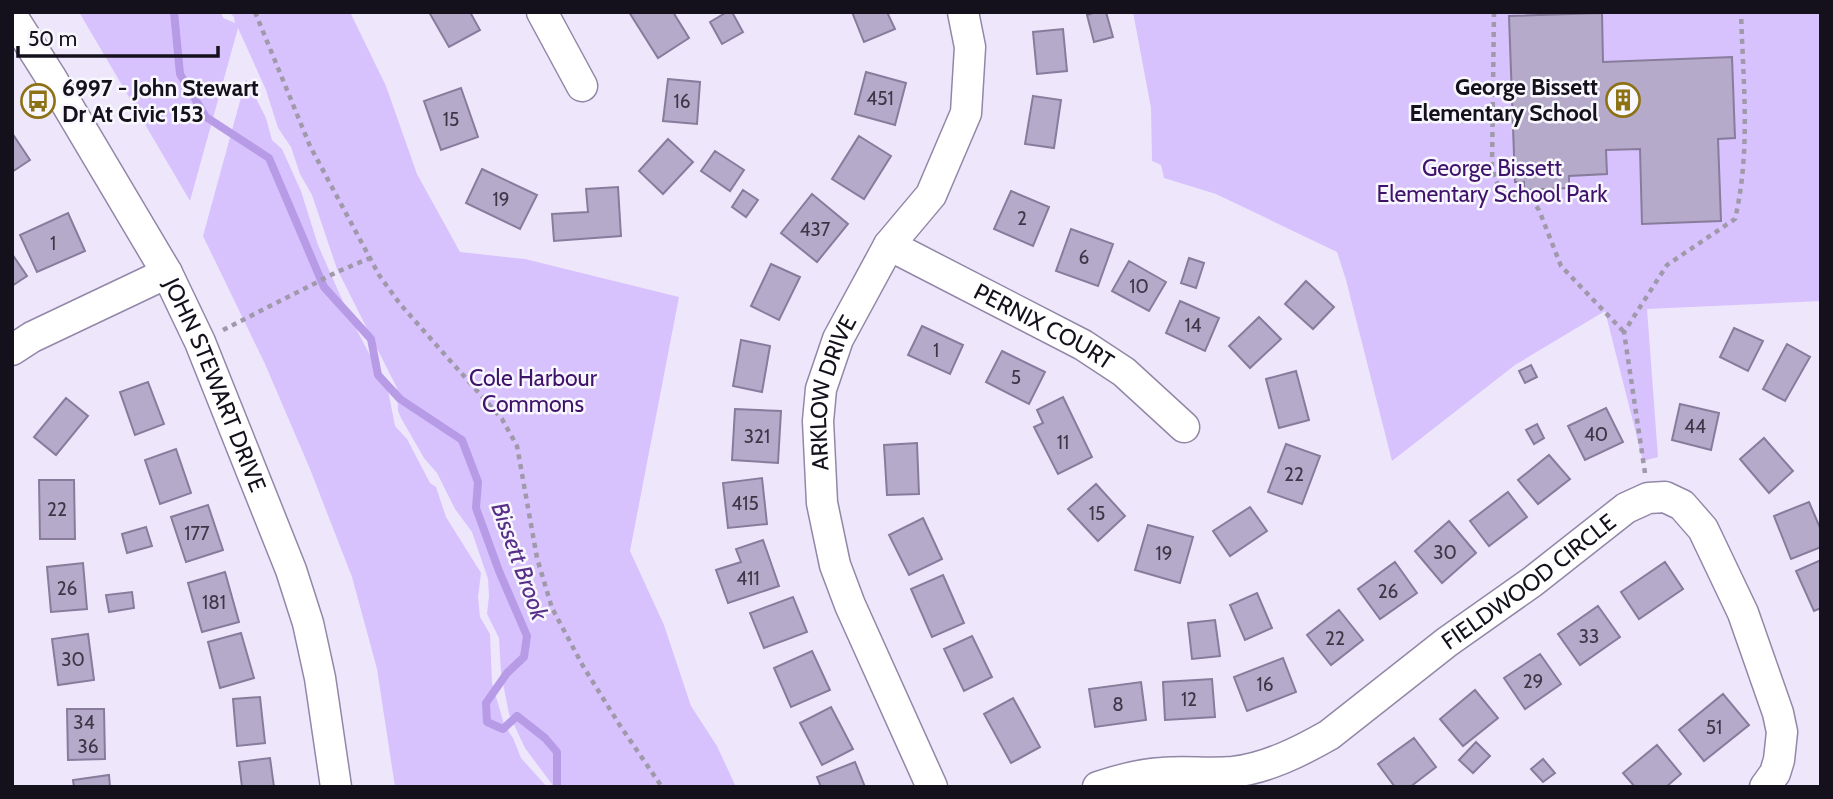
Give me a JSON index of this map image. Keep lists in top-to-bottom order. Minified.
{"streets":{"street":["PERNIX COURT","JOHN STEWART DRIVE","ARKLOW DRIVE","FIELDWOOD CIRCLE"]},"crossings":[["PERNIX COURT","ARKLOW DRIVE"]],"water":["Bissett Brook"],"parks":["George Bissett Elementary School Park","Cole Harbour Commons"],"places":{"building":["George Bissett Elementary School"],"bus stop":["6997 - John Stewart Dr At Civic 153"]},"house_numbers":["451","16","15","19","2","437","1","6","10","14","1","5","44","40","321","11","22","415","22","15","177","30","19","411","26","26","181","33","22","30","29","16","12","8","34","51","36"],"scale_bar":"50 m"}
